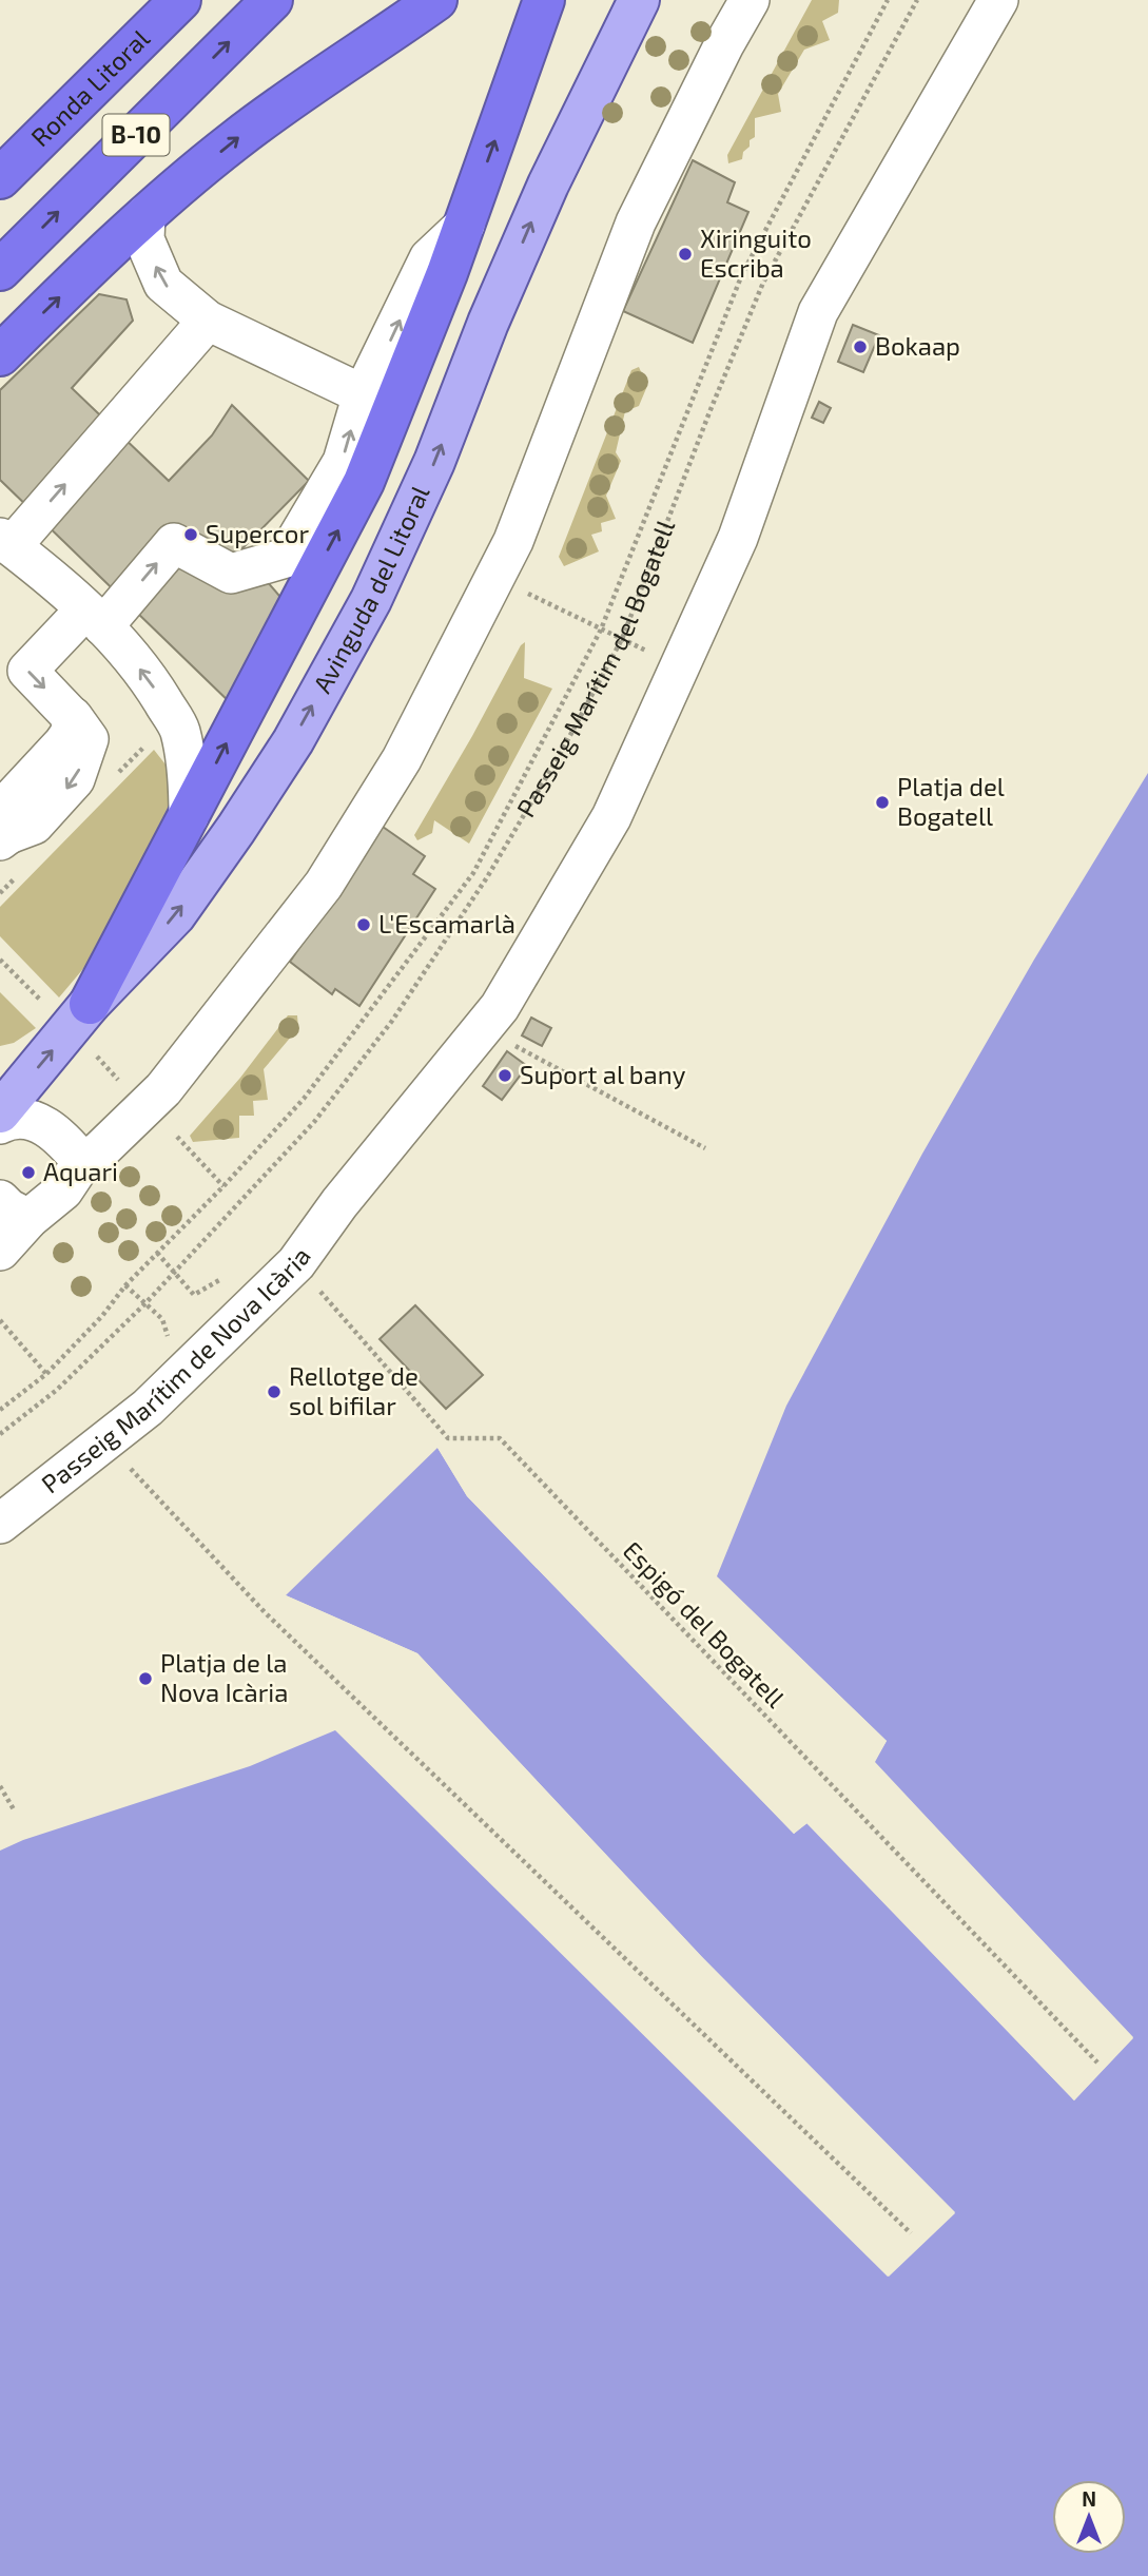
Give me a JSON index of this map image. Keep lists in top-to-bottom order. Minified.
{"streets":{"highway":["Ronda Litoral","B-10"],"main road":["Avinguda del Litoral"],"street":["Passeig Marítim de Nova Icària"],"path":["Passeig Marítim del Bogatell","Espigó del Bogatell"]},"crossings":[["Passeig Marítim de Nova Icària","Espigó del Bogatell"]],"one_way":["Avinguda del Litoral"],"places":["Xiringuito Escriba","Bokaap","Supercor","Platja del Bogatell","L'Escamarlà","Suport al bany","Aquari","Rellotge de sol bifilar","Platja de la Nova Icària"],"north":"top"}
